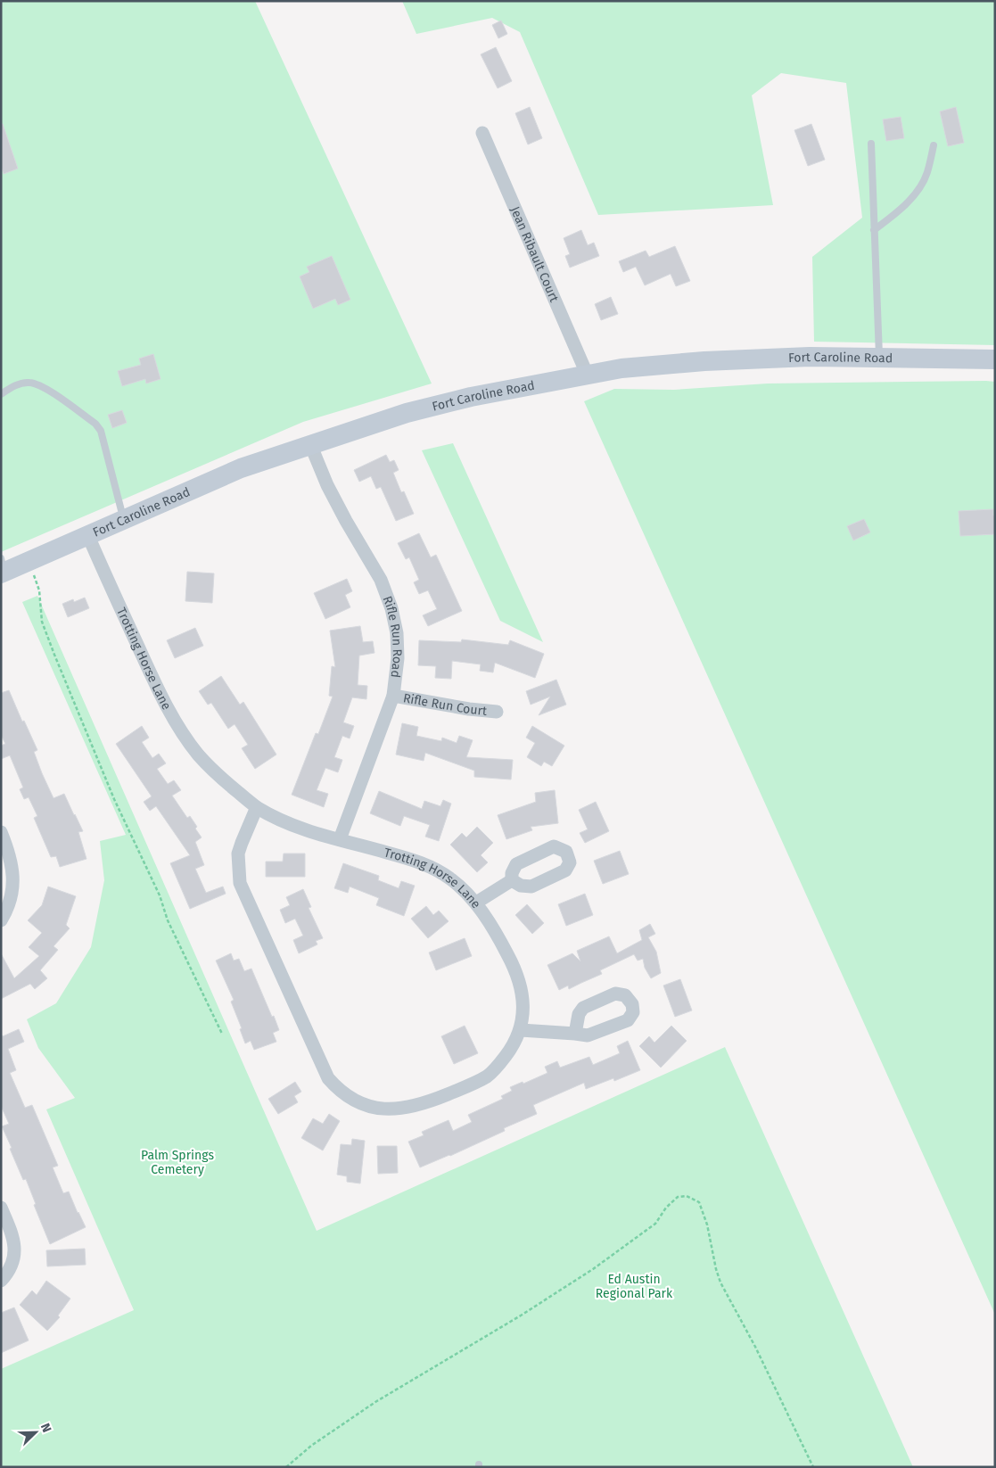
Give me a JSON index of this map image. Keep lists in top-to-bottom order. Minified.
{"streets":{"street":["Jean Ribault Court","Fort Caroline Road","Rifle Run Road","Trotting Horse Lane","Rifle Run Court"]},"crossings":[["Jean Ribault Court","Fort Caroline Road"],["Fort Caroline Road","Rifle Run Road"],["Fort Caroline Road","Trotting Horse Lane"],["Rifle Run Road","Trotting Horse Lane"],["Rifle Run Road","Rifle Run Court"]],"parks":["Palm Springs Cemetery","Ed Austin Regional Park"],"north":"top right"}
